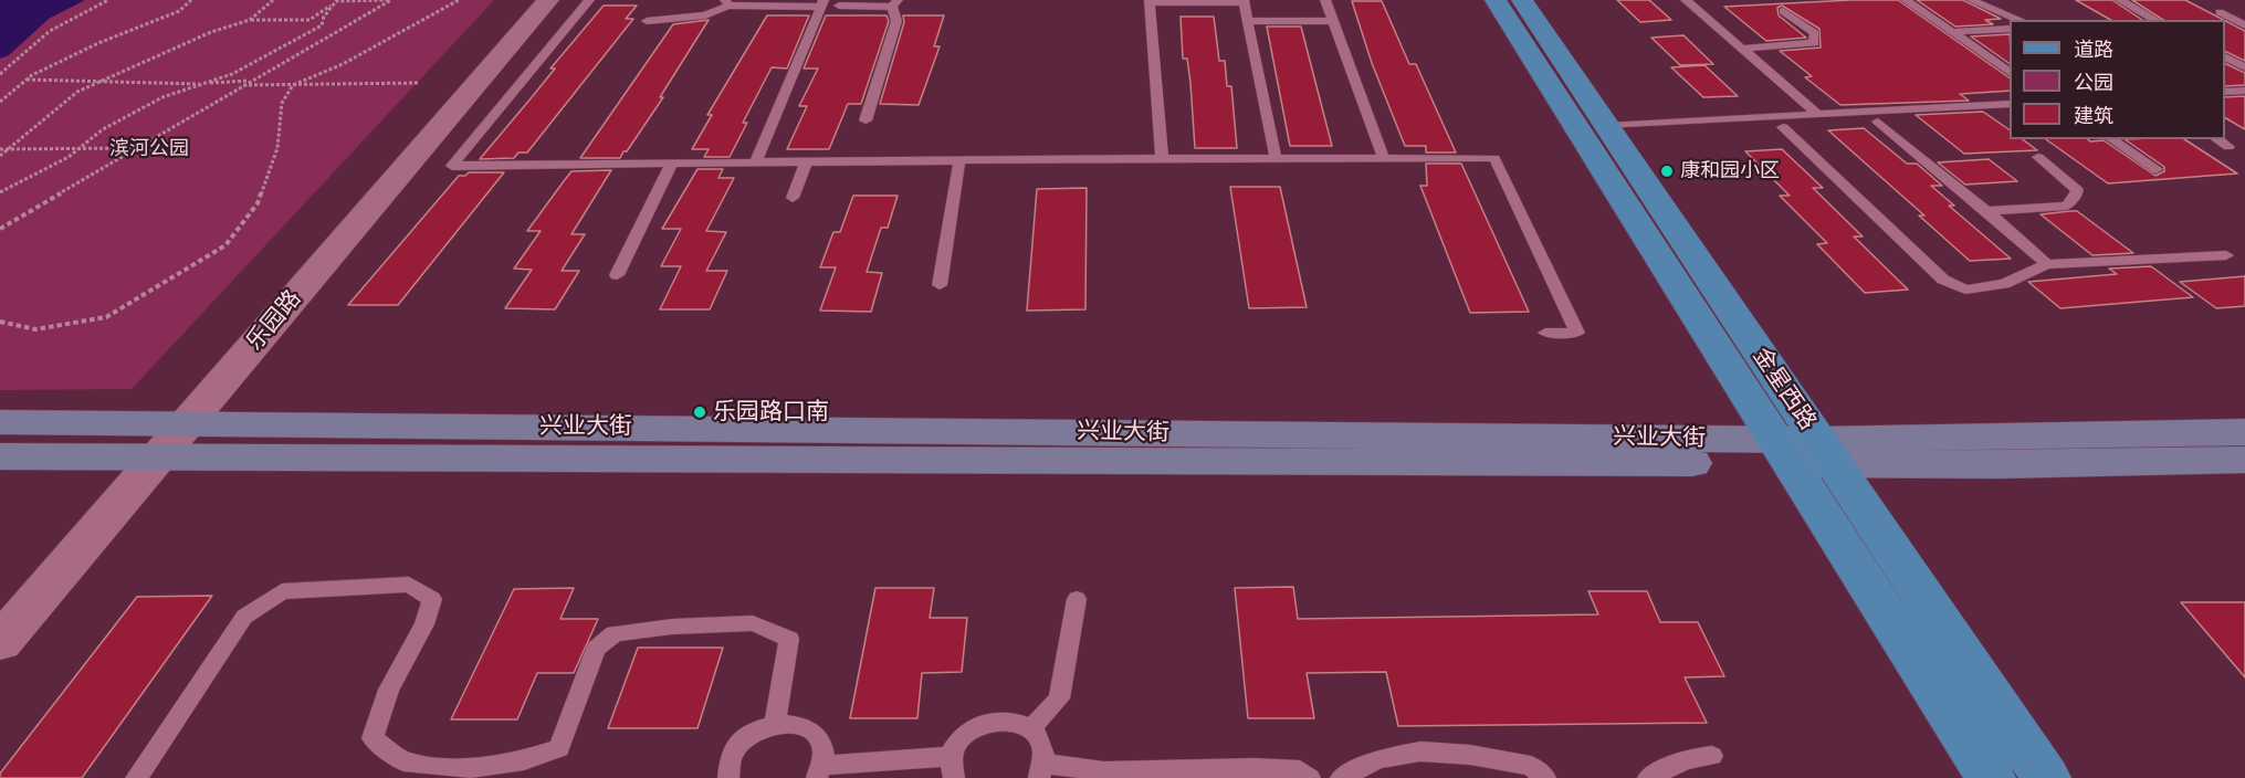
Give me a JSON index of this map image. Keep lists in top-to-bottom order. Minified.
{"streets":{"main road":["金星西路","兴业大街"],"street":["乐园路"]},"crossings":[["乐园路","兴业大街"],["金星西路","兴业大街"]],"parks":["滨河公园"],"places":["康和园小区","乐园路口南"],"legend":["道路","公园","建筑"]}
